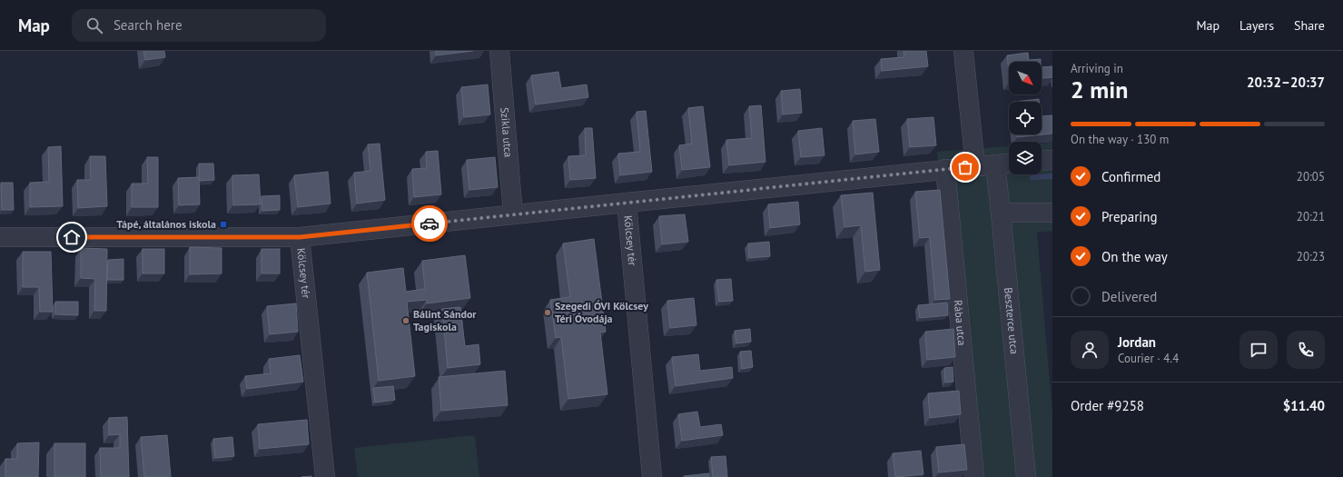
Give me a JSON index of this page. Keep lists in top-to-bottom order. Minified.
{"streets":{"street":["Szikla utca","Kölcsey tér","Beszterce utca","Rába utca"]},"crossings":[["Szikla utca","Kölcsey tér"]],"places":{"transit":["Tápé, általános iskola"],"other":["Szegedi ÓVI Kölcsey Téri Óvodája","Bálint Sándor Tagiskola"]},"north":"bottom right","page":{"header":"Map","search":"Search here","nav":["Map","Layers","Share"],"heading":["2 min","Arriving in","20:32–20:37"],"panel":["Jordan","Courier · 4.4","Order #9258","$11.40"],"bar":"On the way · 130 m","list":[["Confirmed","20:05"],["Preparing","20:21"],["On the way","20:23"],"Delivered"]}}
